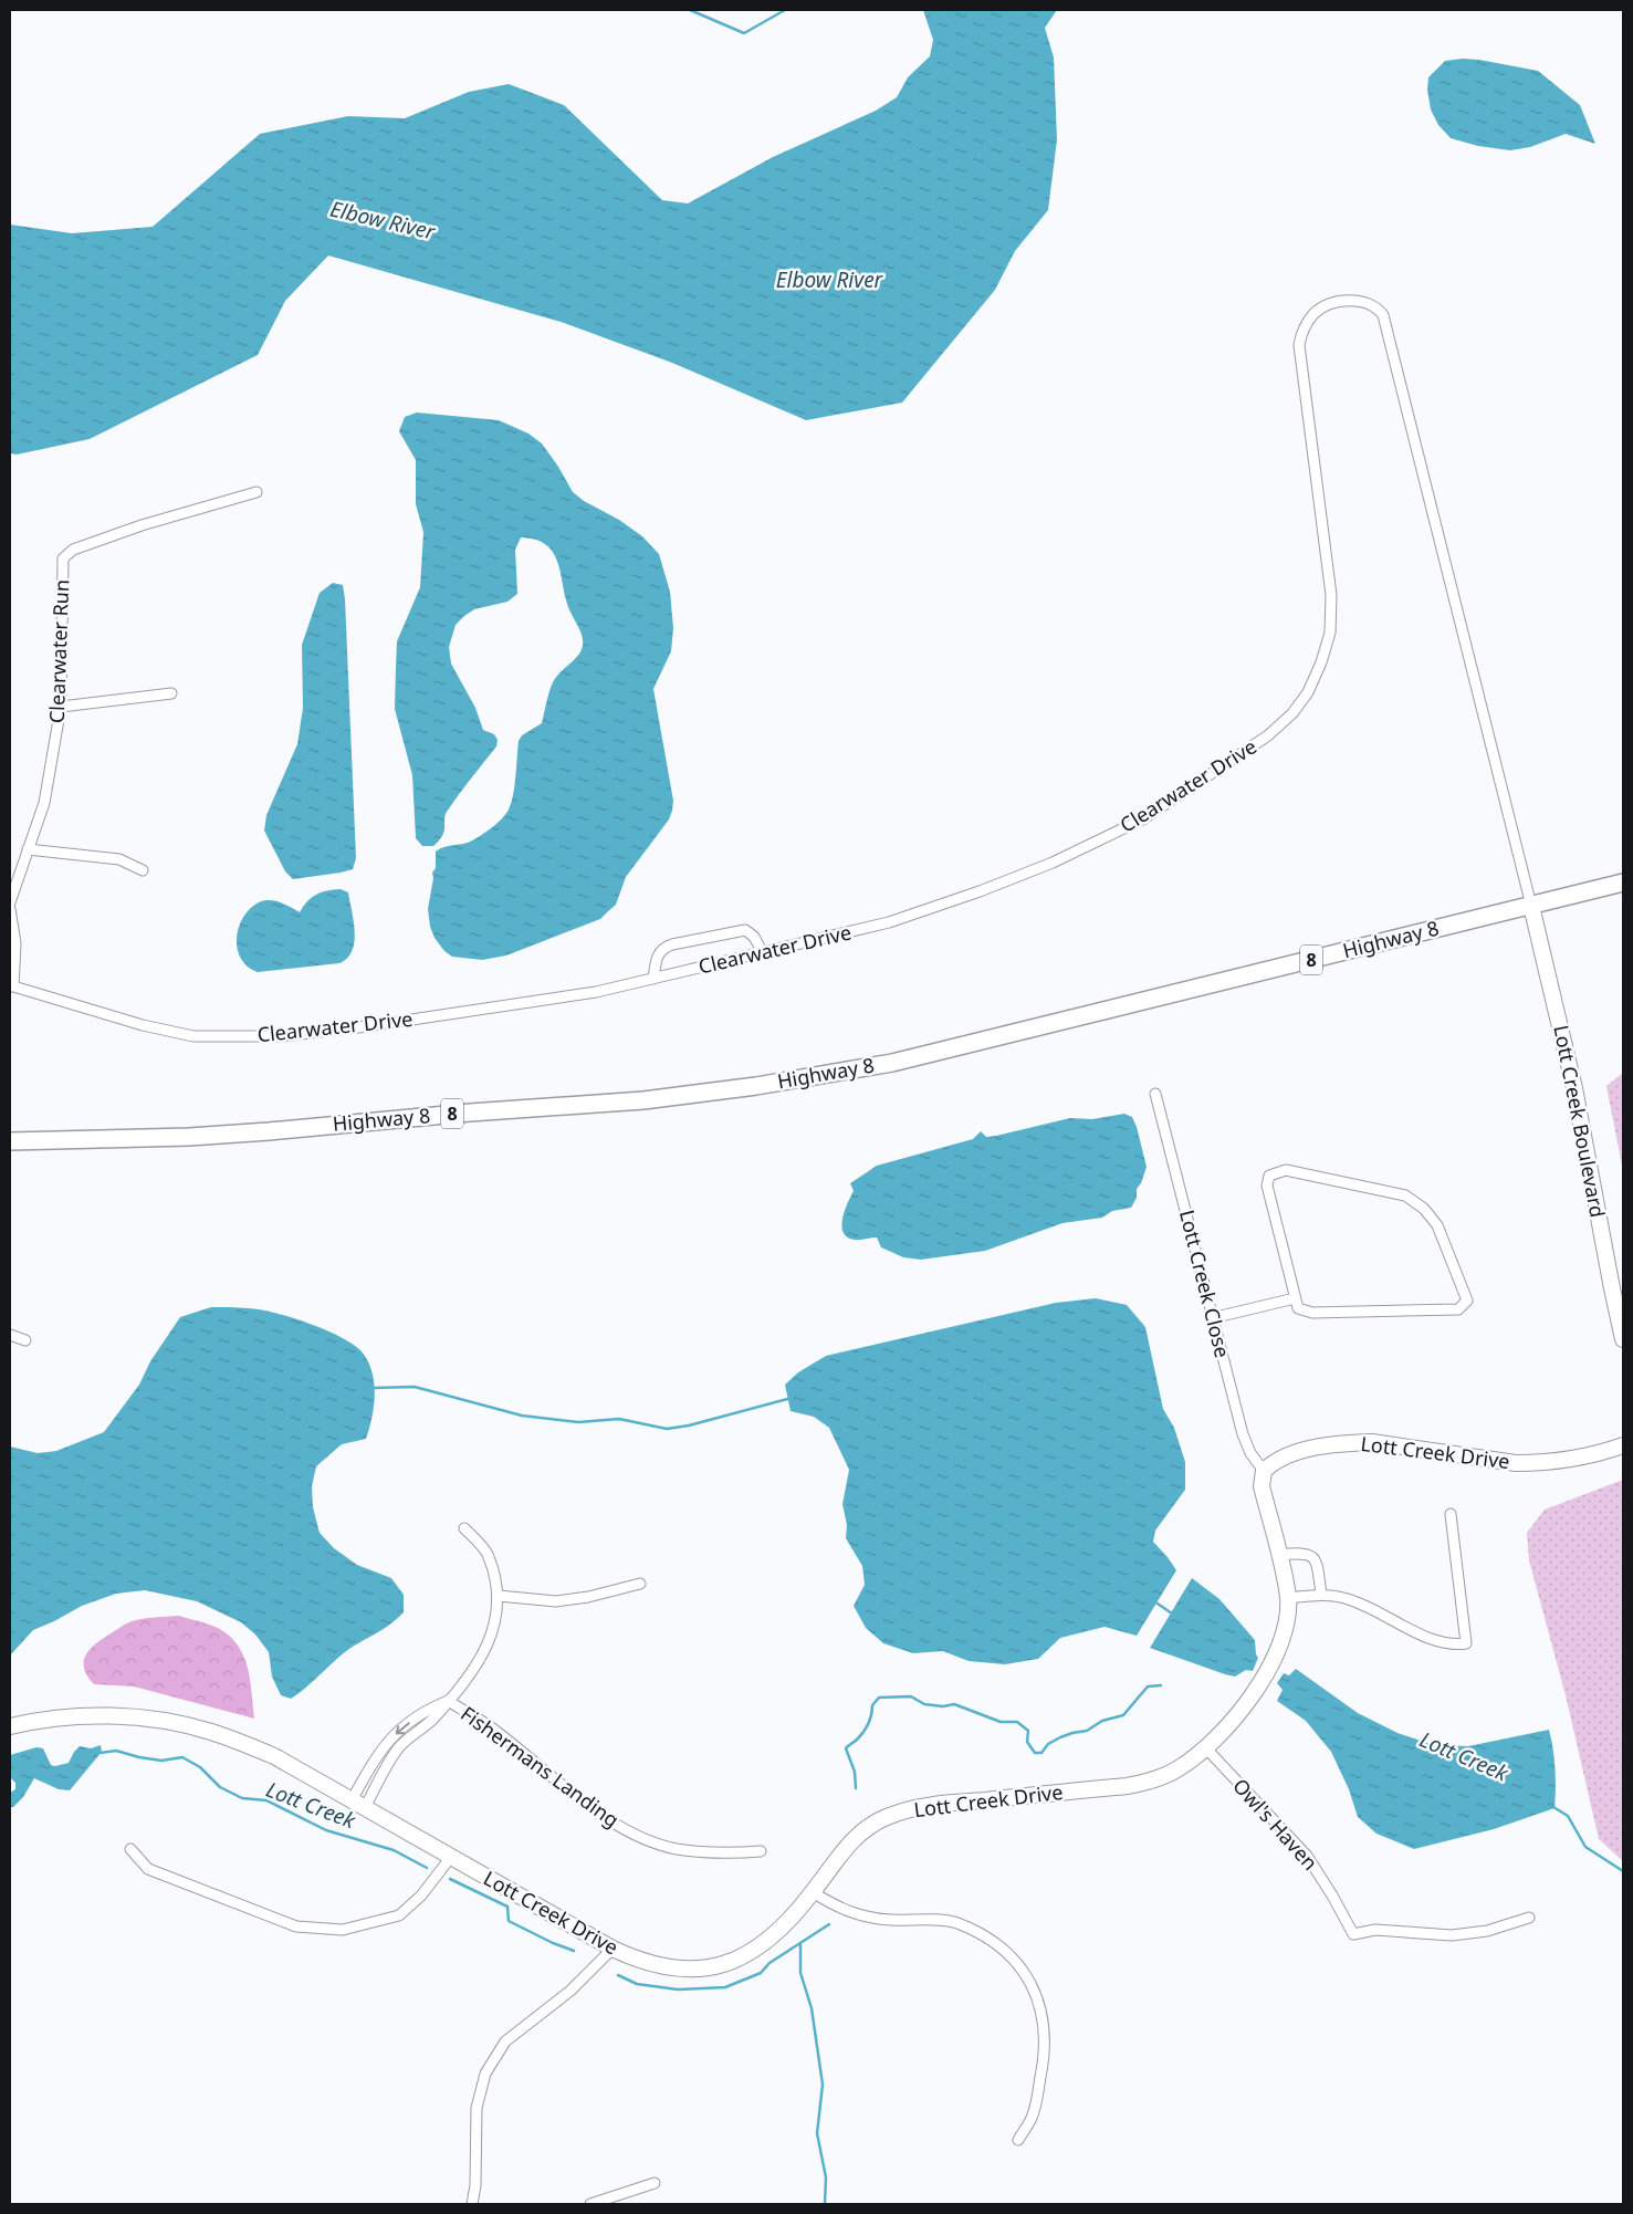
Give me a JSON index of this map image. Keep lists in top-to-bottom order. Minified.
{"streets":{"main road":["Highway 8","8"],"street":["Clearwater Run","Clearwater Drive","Lott Creek Boulevard","Lott Creek Close","Lott Creek Drive","Fishermans Landing","Owl's Haven"]},"crossings":[["Clearwater Drive","Highway 8"],["Clearwater Drive","Lott Creek Boulevard"],["Highway 8","Lott Creek Boulevard"],["Lott Creek Close","Lott Creek Drive"],["Lott Creek Drive","Owl's Haven"]],"water":["Elbow River","Lott Creek"]}
